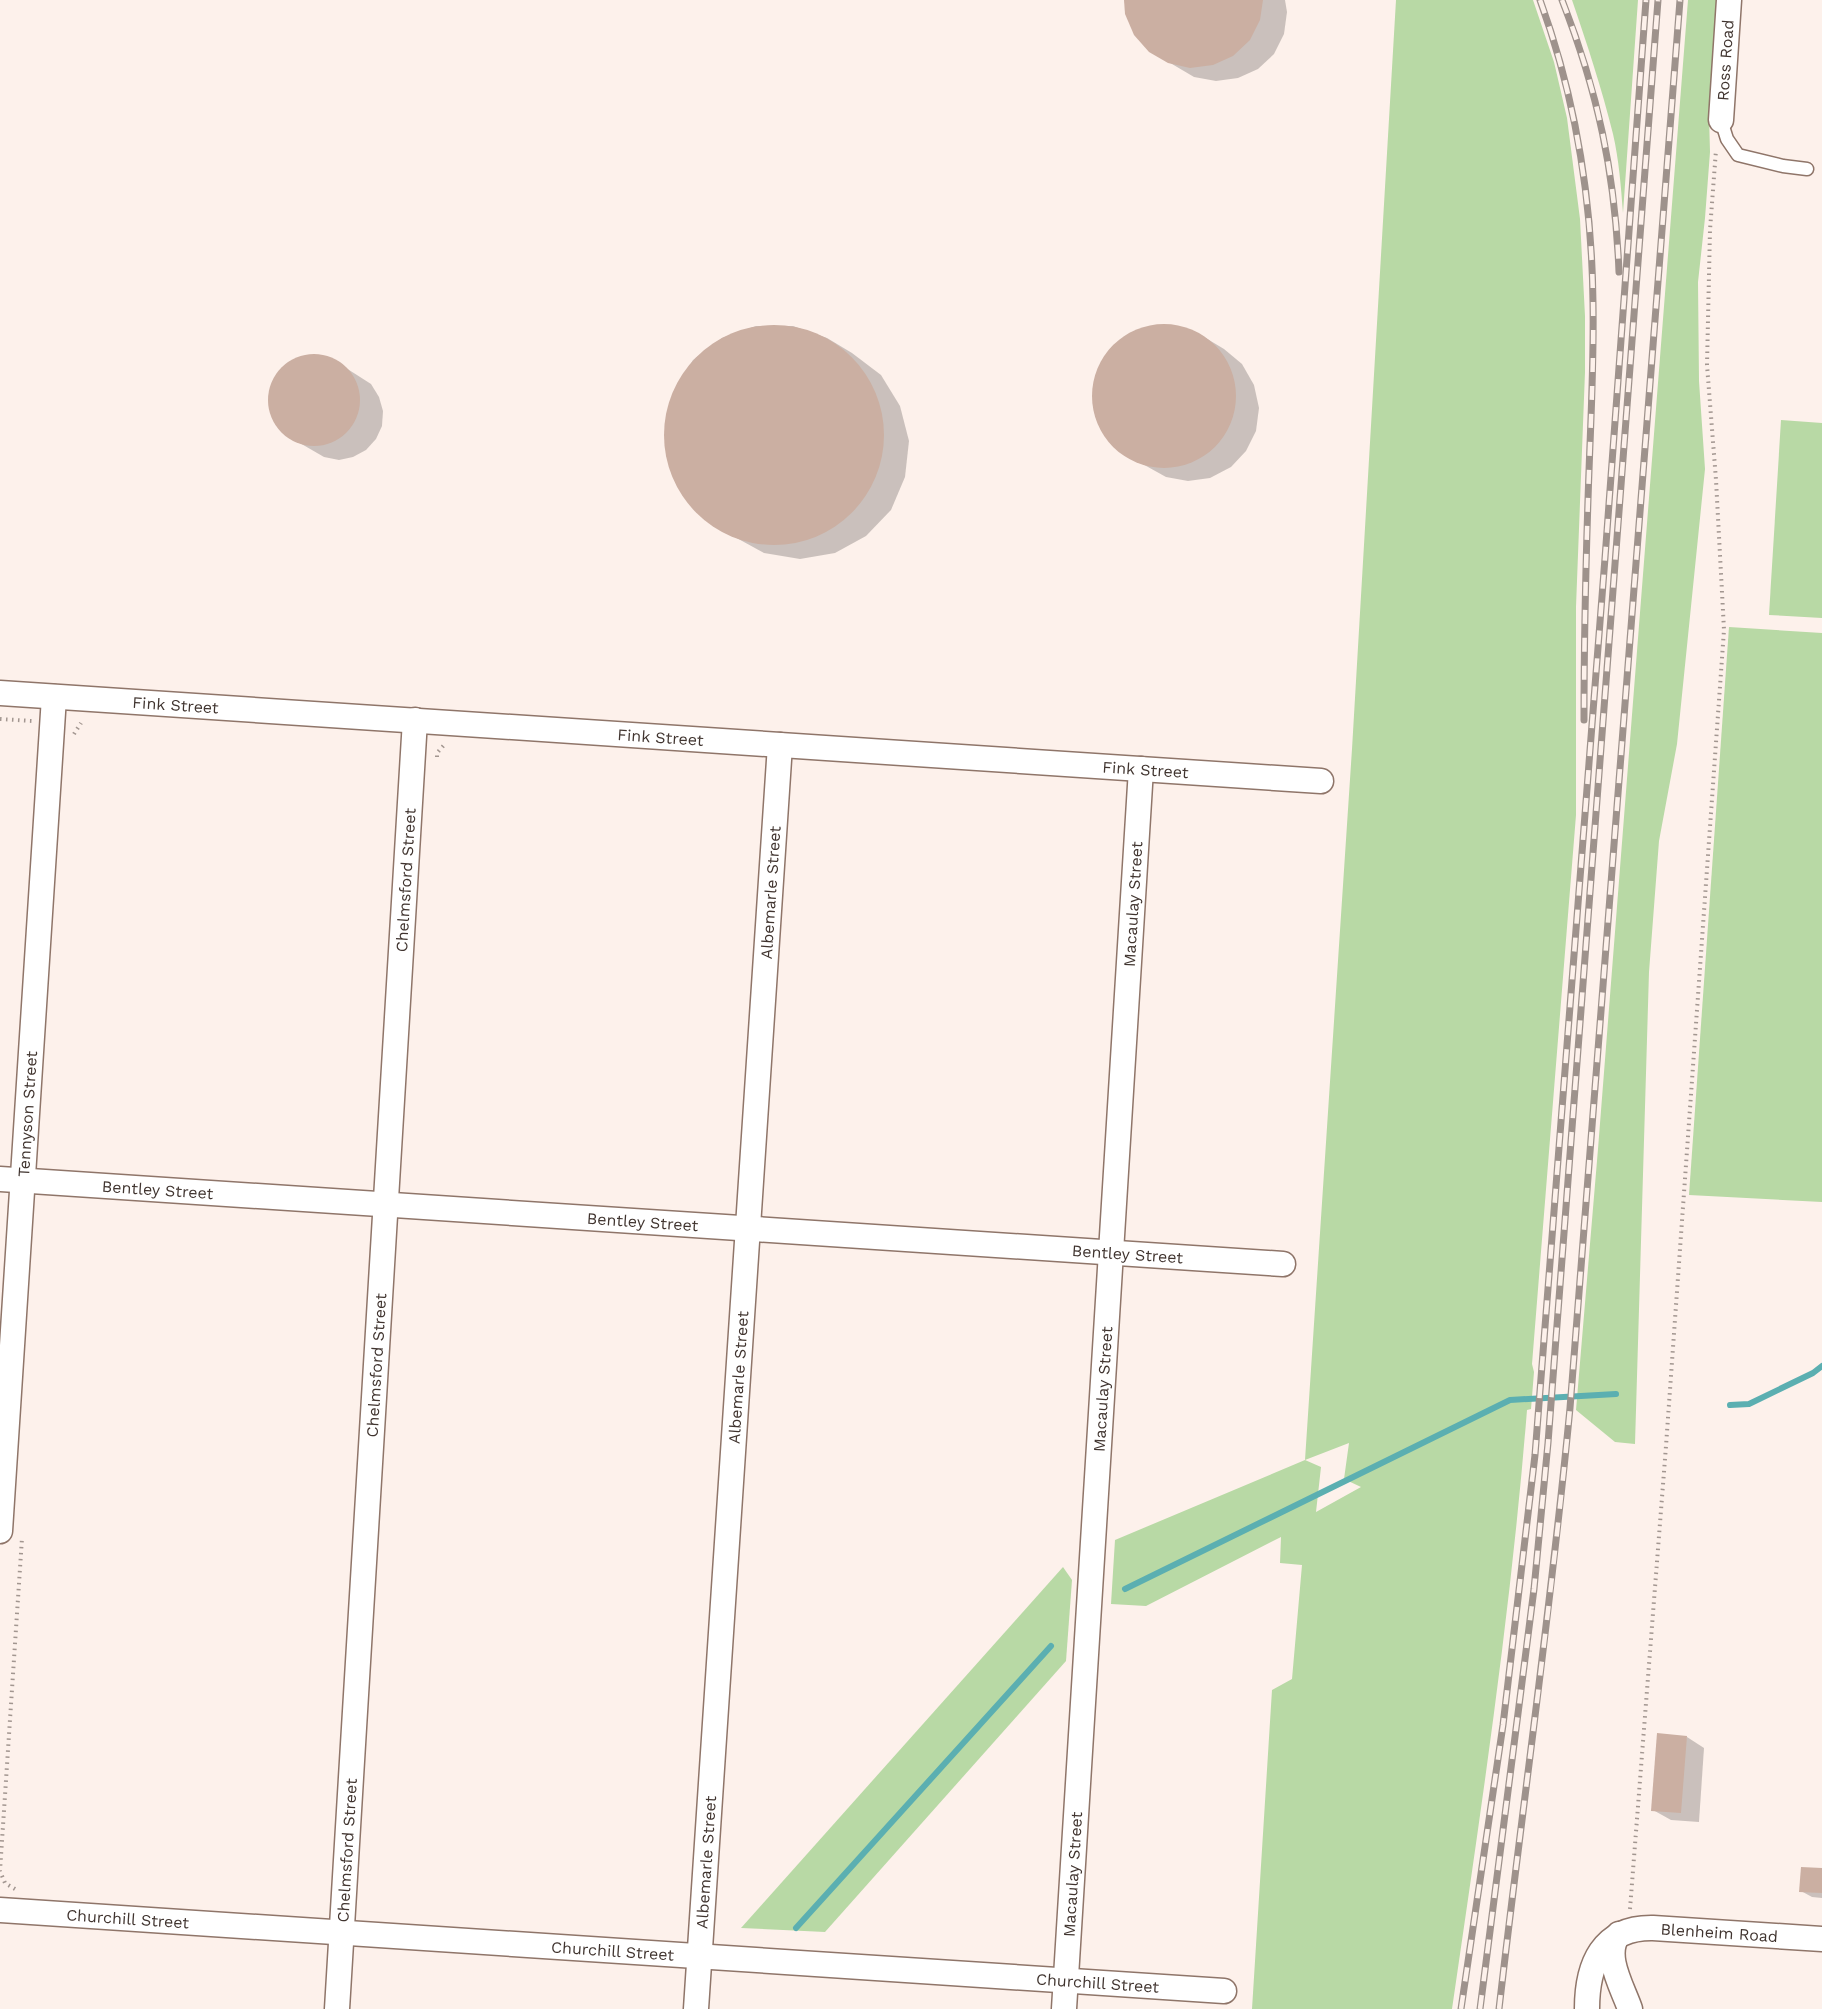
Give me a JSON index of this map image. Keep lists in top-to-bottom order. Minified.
{"streets":{"street":["Ross Road","Fink Street","Chelmsford Street","Albemarle Street","Macaulay Street","Tennyson Street","Bentley Street","Churchill Street","Blenheim Road"]},"crossings":[["Fink Street","Chelmsford Street"],["Fink Street","Albemarle Street"],["Fink Street","Macaulay Street"],["Fink Street","Tennyson Street"],["Chelmsford Street","Bentley Street"],["Chelmsford Street","Churchill Street"],["Albemarle Street","Bentley Street"],["Albemarle Street","Churchill Street"],["Macaulay Street","Bentley Street"],["Macaulay Street","Churchill Street"],["Tennyson Street","Bentley Street"]]}
